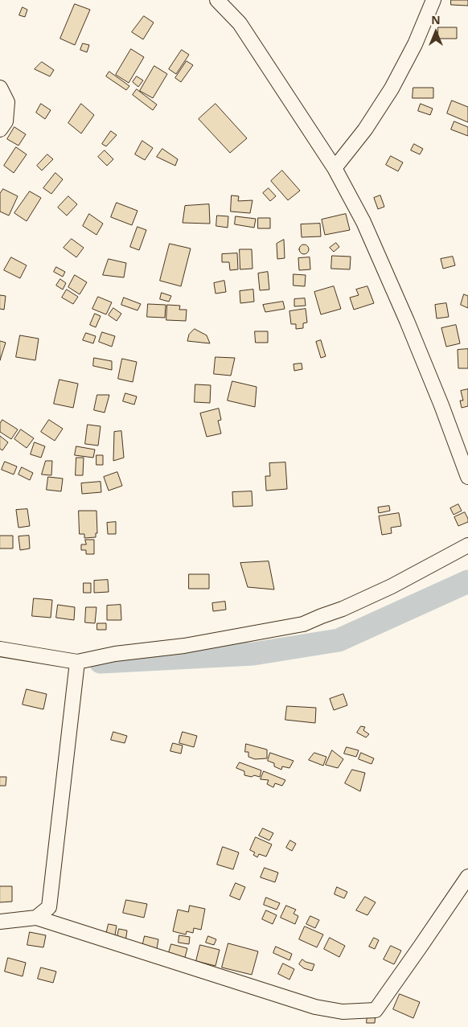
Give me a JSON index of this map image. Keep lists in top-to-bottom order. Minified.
{"north":"top"}
